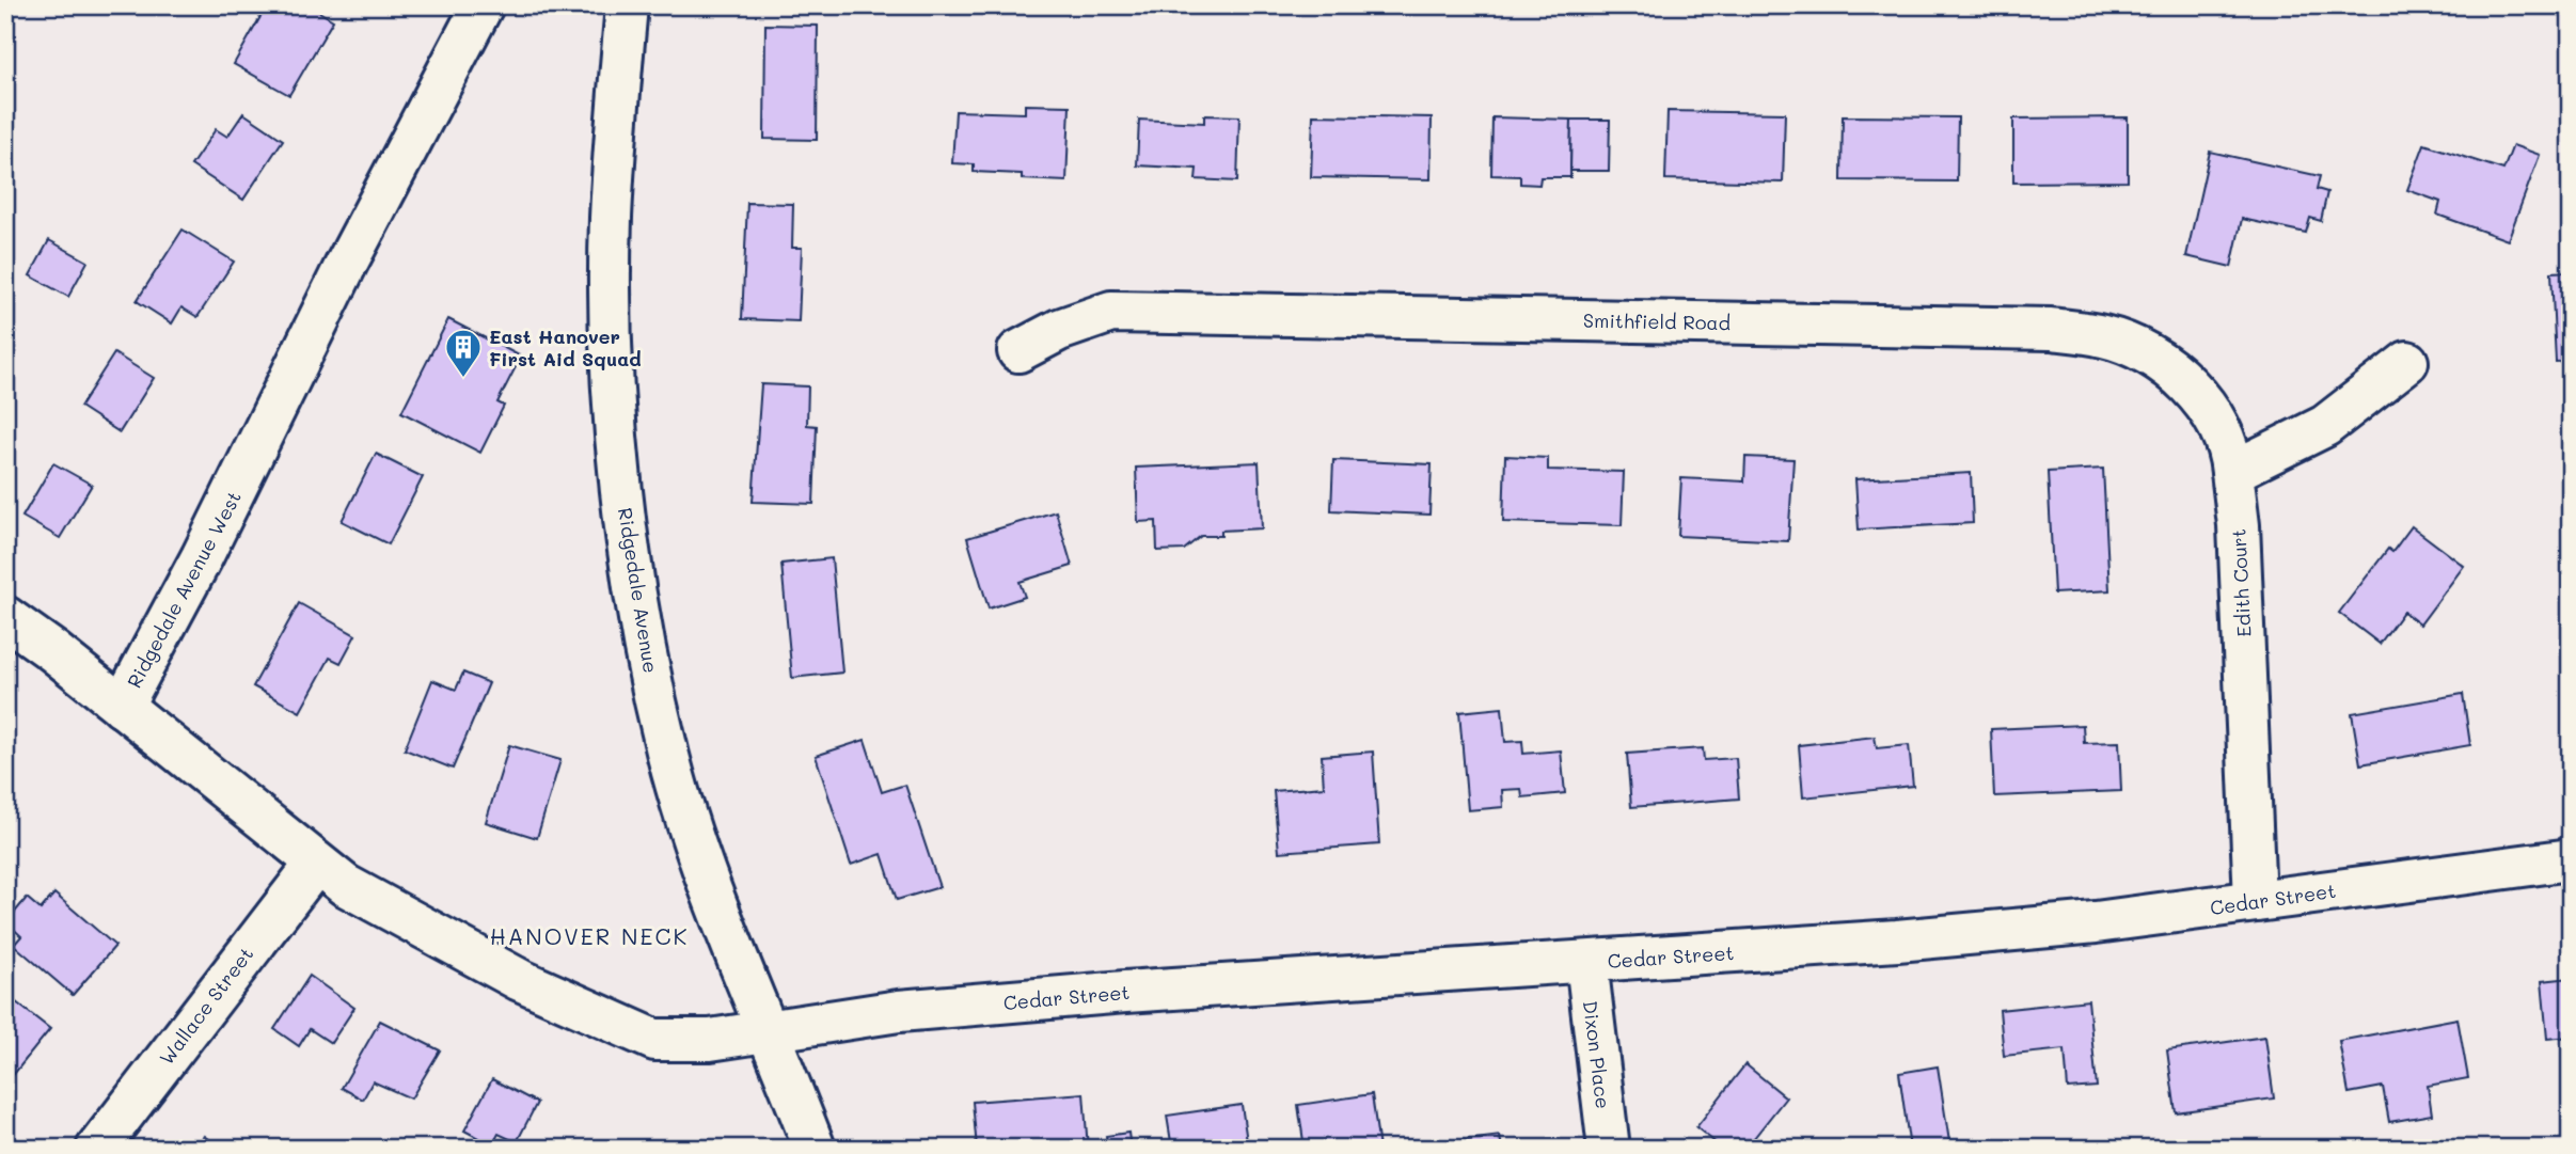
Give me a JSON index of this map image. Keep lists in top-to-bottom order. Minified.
{"streets":{"street":["Smithfield Road","Edith Court","Ridgedale Avenue West","Ridgedale Avenue","Cedar Street","Wallace Street","Dixon Place"]},"crossings":[["Smithfield Road","Edith Court"],["Edith Court","Cedar Street"],["Ridgedale Avenue West","Ridgedale Avenue"],["Ridgedale Avenue West","Cedar Street"],["Ridgedale Avenue West","Wallace Street"],["Ridgedale Avenue","Cedar Street"],["Cedar Street","Dixon Place"]],"districts":["HANOVER NECK"],"places":{"building":["East Hanover First Aid Squad"]}}
